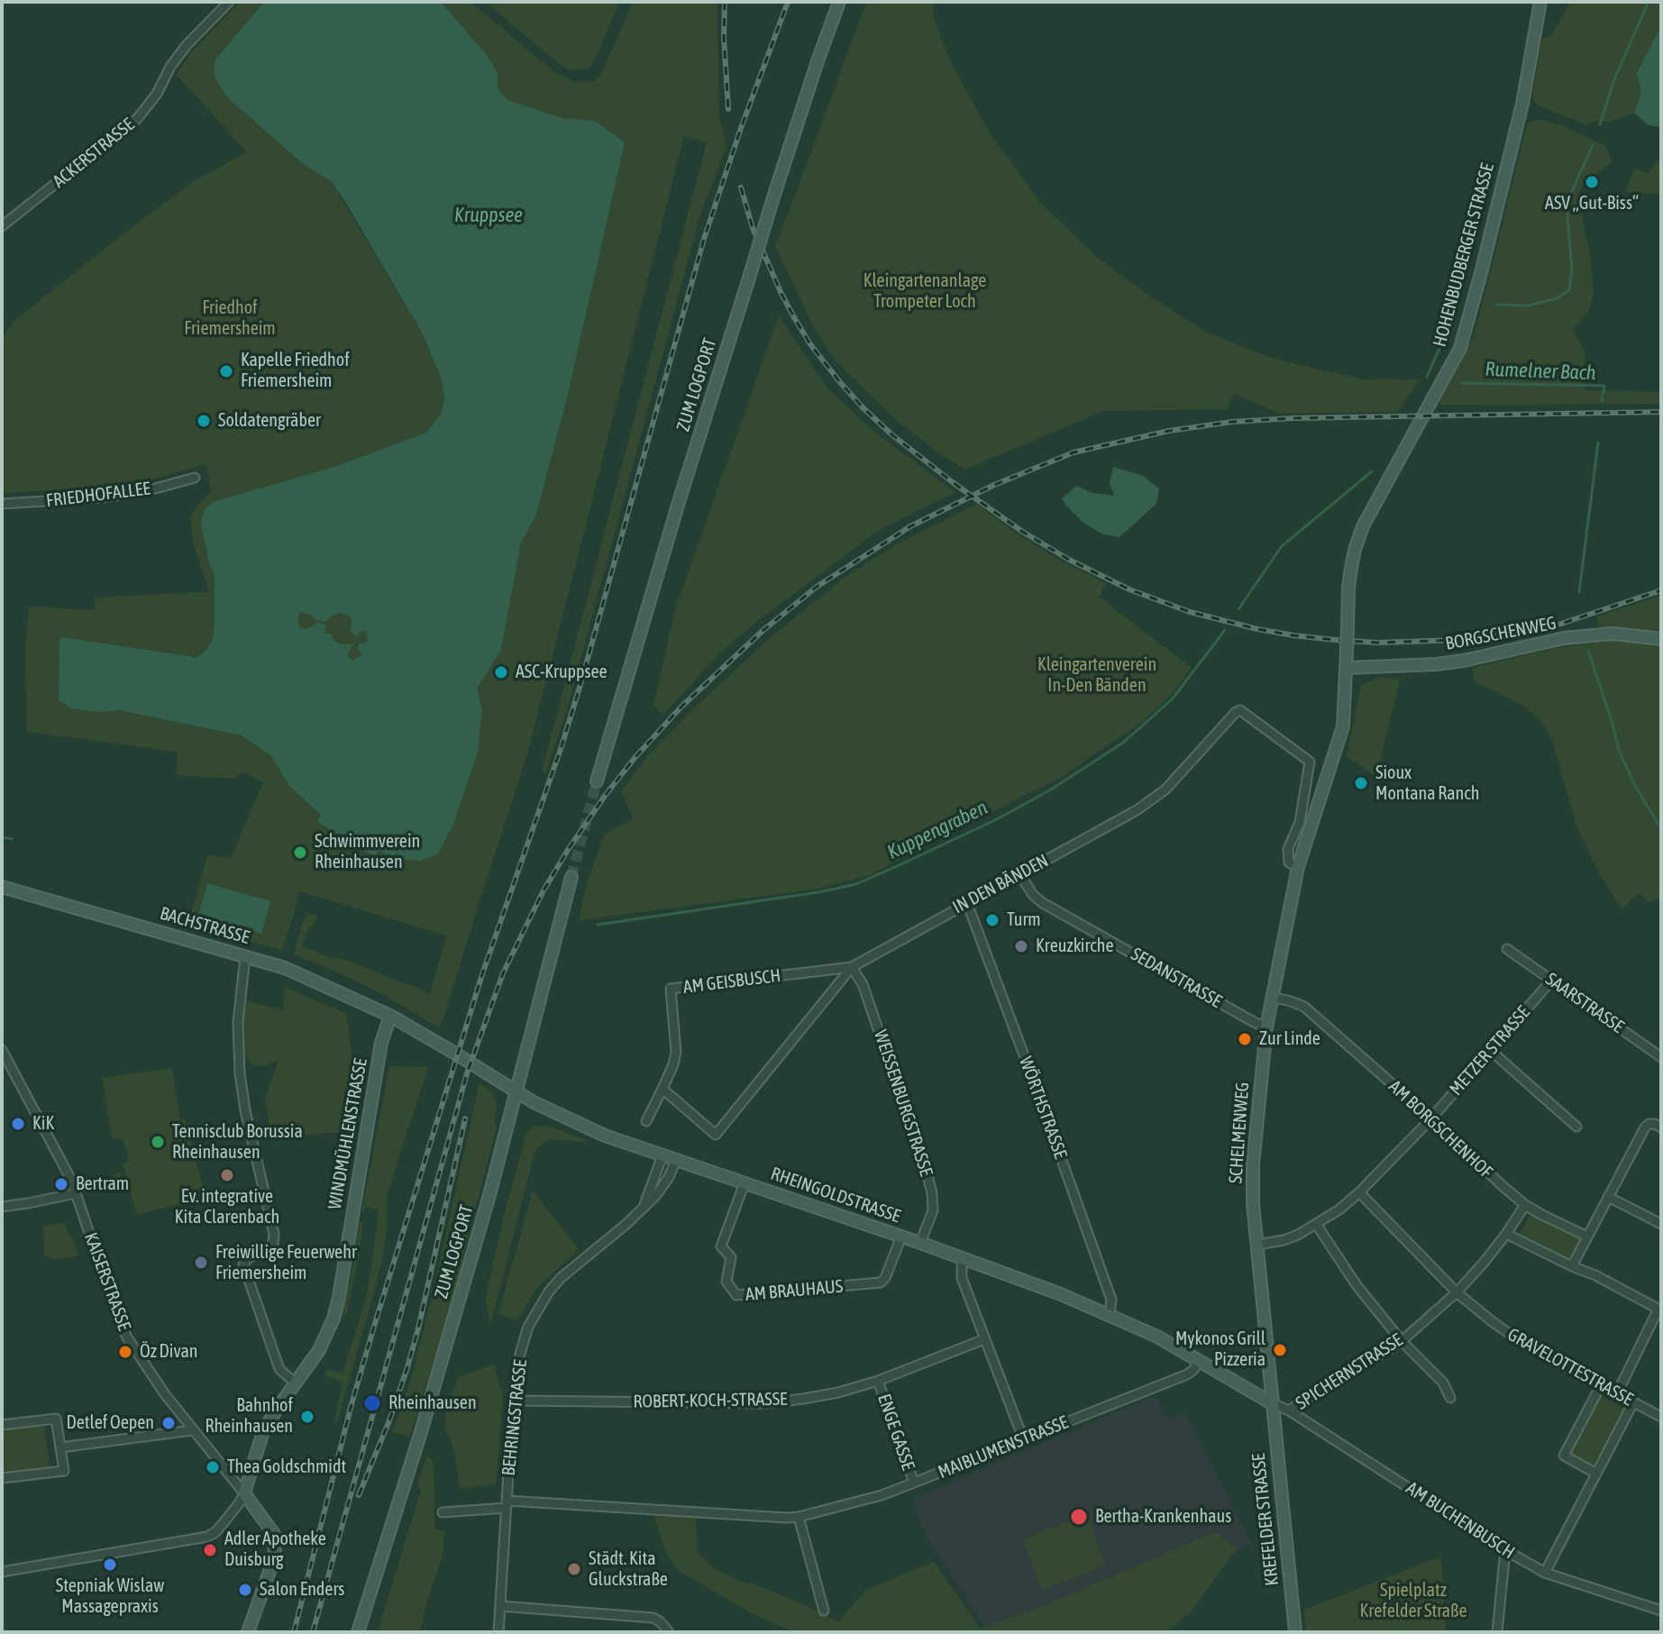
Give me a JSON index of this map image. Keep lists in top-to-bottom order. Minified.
{"streets":{"street":["ACKERSTRASSE","HOHENBUDBERGER STRASSE","ZUM LOGPORT","FRIEDHOFALLEE","BORGSCHENWEG","IN DEN BÄNDEN","BACHSTRASSE","SEDANSTRASSE","AM GEISBUSCH","SAARSTRASSE","METZER STRASSE","WEISSENBURGSTRASSE","WÖRTHSTRASSE","AM BORGSCHENHOF","SCHELMENWEG","WINDMÜHLENSTRASSE","RHEINGOLDSTRASSE","KAISERSTRASSE","AM BRAUHAUS","GRAVELOTTESTRASSE","SPICHERNSTRASSE","ROBERT-KOCH-STRASSE","BEHRINGSTRASSE","ENGE GASSE","MAIBLUMENSTRASSE","KREFELDER STRASSE","AM BUCHENBUSCH"]},"crossings":[["HOHENBUDBERGER STRASSE","BORGSCHENWEG"],["HOHENBUDBERGER STRASSE","SCHELMENWEG"],["ZUM LOGPORT","RHEINGOLDSTRASSE"],["BORGSCHENWEG","SCHELMENWEG"],["IN DEN BÄNDEN","SEDANSTRASSE"],["IN DEN BÄNDEN","AM GEISBUSCH"],["IN DEN BÄNDEN","WEISSENBURGSTRASSE"],["IN DEN BÄNDEN","WÖRTHSTRASSE"],["IN DEN BÄNDEN","SCHELMENWEG"],["BACHSTRASSE","WINDMÜHLENSTRASSE"],["BACHSTRASSE","RHEINGOLDSTRASSE"],["SEDANSTRASSE","SCHELMENWEG"],["AM GEISBUSCH","WEISSENBURGSTRASSE"],["SAARSTRASSE","METZER STRASSE"],["METZER STRASSE","AM BORGSCHENHOF"],["METZER STRASSE","SCHELMENWEG"],["METZER STRASSE","GRAVELOTTESTRASSE"],["WEISSENBURGSTRASSE","RHEINGOLDSTRASSE"],["WÖRTHSTRASSE","RHEINGOLDSTRASSE"],["AM BORGSCHENHOF","SCHELMENWEG"],["AM BORGSCHENHOF","SPICHERNSTRASSE"],["SCHELMENWEG","RHEINGOLDSTRASSE"],["SCHELMENWEG","KREFELDER STRASSE"],["SCHELMENWEG","AM BUCHENBUSCH"],["WINDMÜHLENSTRASSE","RHEINGOLDSTRASSE"],["WINDMÜHLENSTRASSE","KAISERSTRASSE"],["RHEINGOLDSTRASSE","AM BRAUHAUS"],["RHEINGOLDSTRASSE","BEHRINGSTRASSE"],["RHEINGOLDSTRASSE","MAIBLUMENSTRASSE"],["RHEINGOLDSTRASSE","KREFELDER STRASSE"],["RHEINGOLDSTRASSE","AM BUCHENBUSCH"],["GRAVELOTTESTRASSE","SPICHERNSTRASSE"],["SPICHERNSTRASSE","AM BUCHENBUSCH"],["ROBERT-KOCH-STRASSE","BEHRINGSTRASSE"],["ROBERT-KOCH-STRASSE","ENGE GASSE"],["BEHRINGSTRASSE","MAIBLUMENSTRASSE"],["ENGE GASSE","MAIBLUMENSTRASSE"],["KREFELDER STRASSE","AM BUCHENBUSCH"]],"water":["Kruppsee","Rumelner Bach","Kuppengraben"],"parks":["Kleingartenanlage Trompeter Loch","Friedhof Friemersheim","Kleingartenverein In-Den Bänden","Spielplatz Krefelder Straße"],"places":["ASV „Gut-Biss“","Kapelle Friedhof Friemersheim","Soldatengräber","ASC-Kruppsee","Sioux Montana Ranch","Schwimmverein Rheinhausen","Turm","Kreuzkirche","Zur Linde","KiK","Tennisclub Borussia Rheinhausen","Ev. integrative Kita Clarenbach","Bertram","Freiwillige Feuerwehr Friemersheim","Mykonos Grill Pizzeria","Öz Divan","Rheinhausen","Bahnhof Rheinhausen","Detlef Oepen","Thea Goldschmidt","Bertha-Krankenhaus","Adler Apotheke Duisburg","Stepniak Wislaw Massagepraxis","Städt. Kita Gluckstraße","Salon Enders"]}
